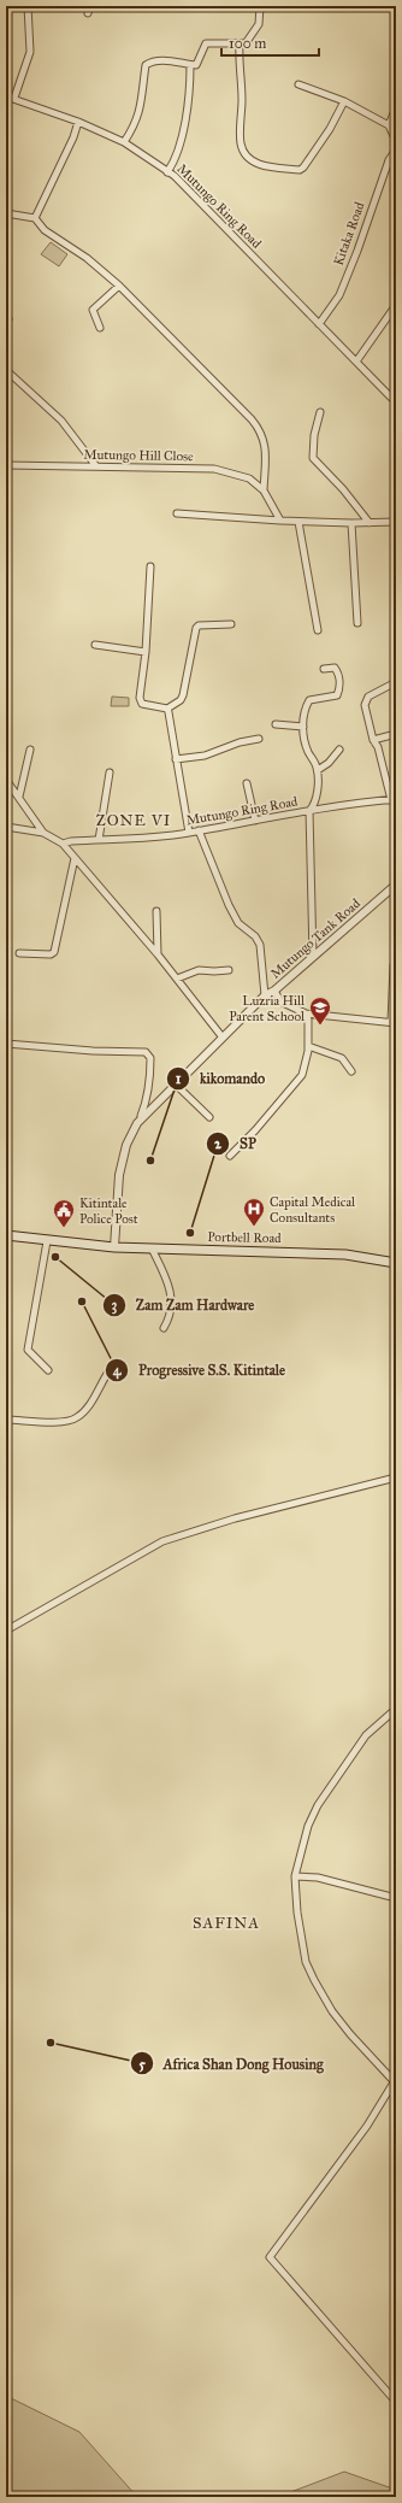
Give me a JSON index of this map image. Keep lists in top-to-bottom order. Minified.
{"streets":{"main road":["Portbell Road"],"street":["Mutungo Ring Road","Kitaka Road","Mutungo Hill Close","Mutungo Tank Road"]},"crossings":[["Mutungo Ring Road","Kitaka Road"],["Mutungo Tank Road","Portbell Road"]],"districts":["ZONE VI","SAFINA"],"places":{"school or university":["Luzria Hill Parent School"],"other":["kikomando","SP","Zam Zam Hardware","Progressive S.S. Kitintale","Africa Shan Dong Housing"],"hospital":["Capital Medical Consultants"],"public building":["Kitintale Police Post"]},"scale_bar":"100 m"}
